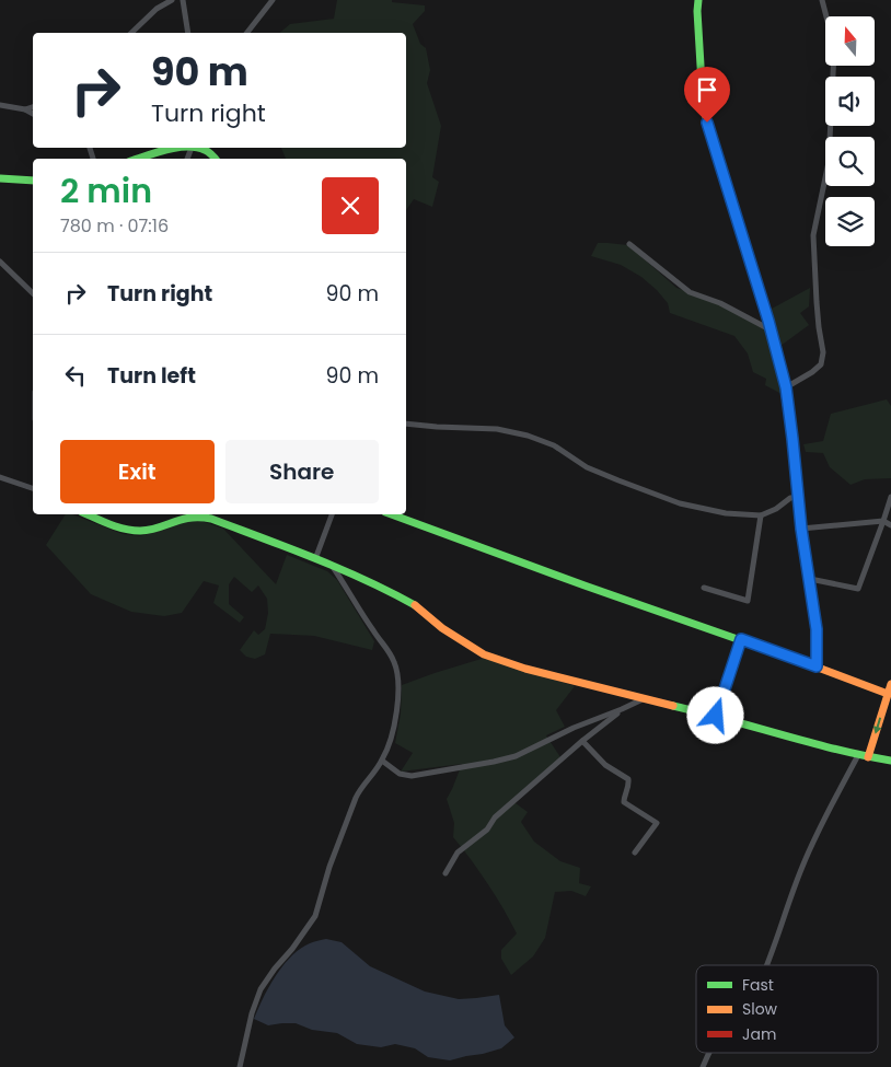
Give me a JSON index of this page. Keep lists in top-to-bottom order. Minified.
{"legend":["Fast","Slow","Jam"],"north":"top","page":{"turn":["90 m","Turn right"],"heading":["2 min","780 m · 07:16"],"list":[{"name":"Turn right","value":"90 m"},{"name":"Turn left","value":"90 m"}],"buttons":["Exit","Share"]}}
